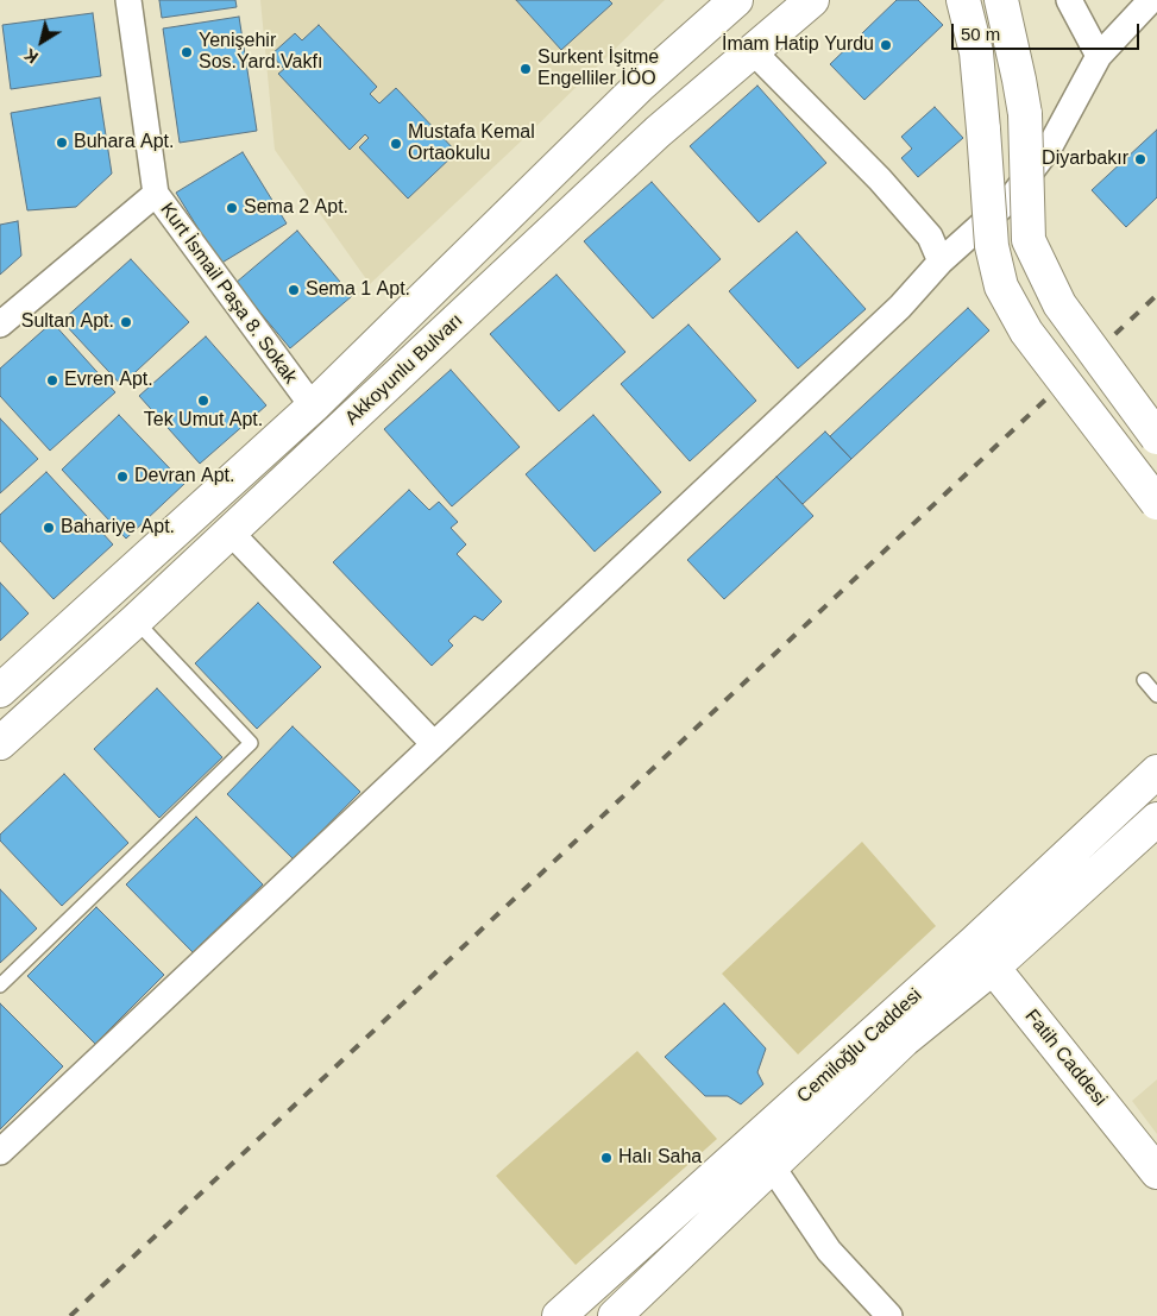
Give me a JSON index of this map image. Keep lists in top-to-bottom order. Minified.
{"streets":{"main road":["Akkoyunlu Bulvarı","Cemiloğlu Caddesi","Fatih Caddesi"],"street":["Kurt İsmail Paşa 8. Sokak"]},"crossings":[["Kurt İsmail Paşa 8. Sokak","Akkoyunlu Bulvarı"],["Cemiloğlu Caddesi","Fatih Caddesi"]],"places":["İmam Hatip Yurdu","Yenişehir Sos.Yard.Vakfı","Surkent İşitme Engelliler İÖO","Buhara Apt.","Mustafa Kemal Ortaokulu","Diyarbakır","Sema 2 Apt.","Sema 1 Apt.","Sultan Apt.","Evren Apt.","Tek Umut Apt.","Devran Apt.","Bahariye Apt.","Halı Saha"],"scale_bar":"50 m","north":"bottom left"}
